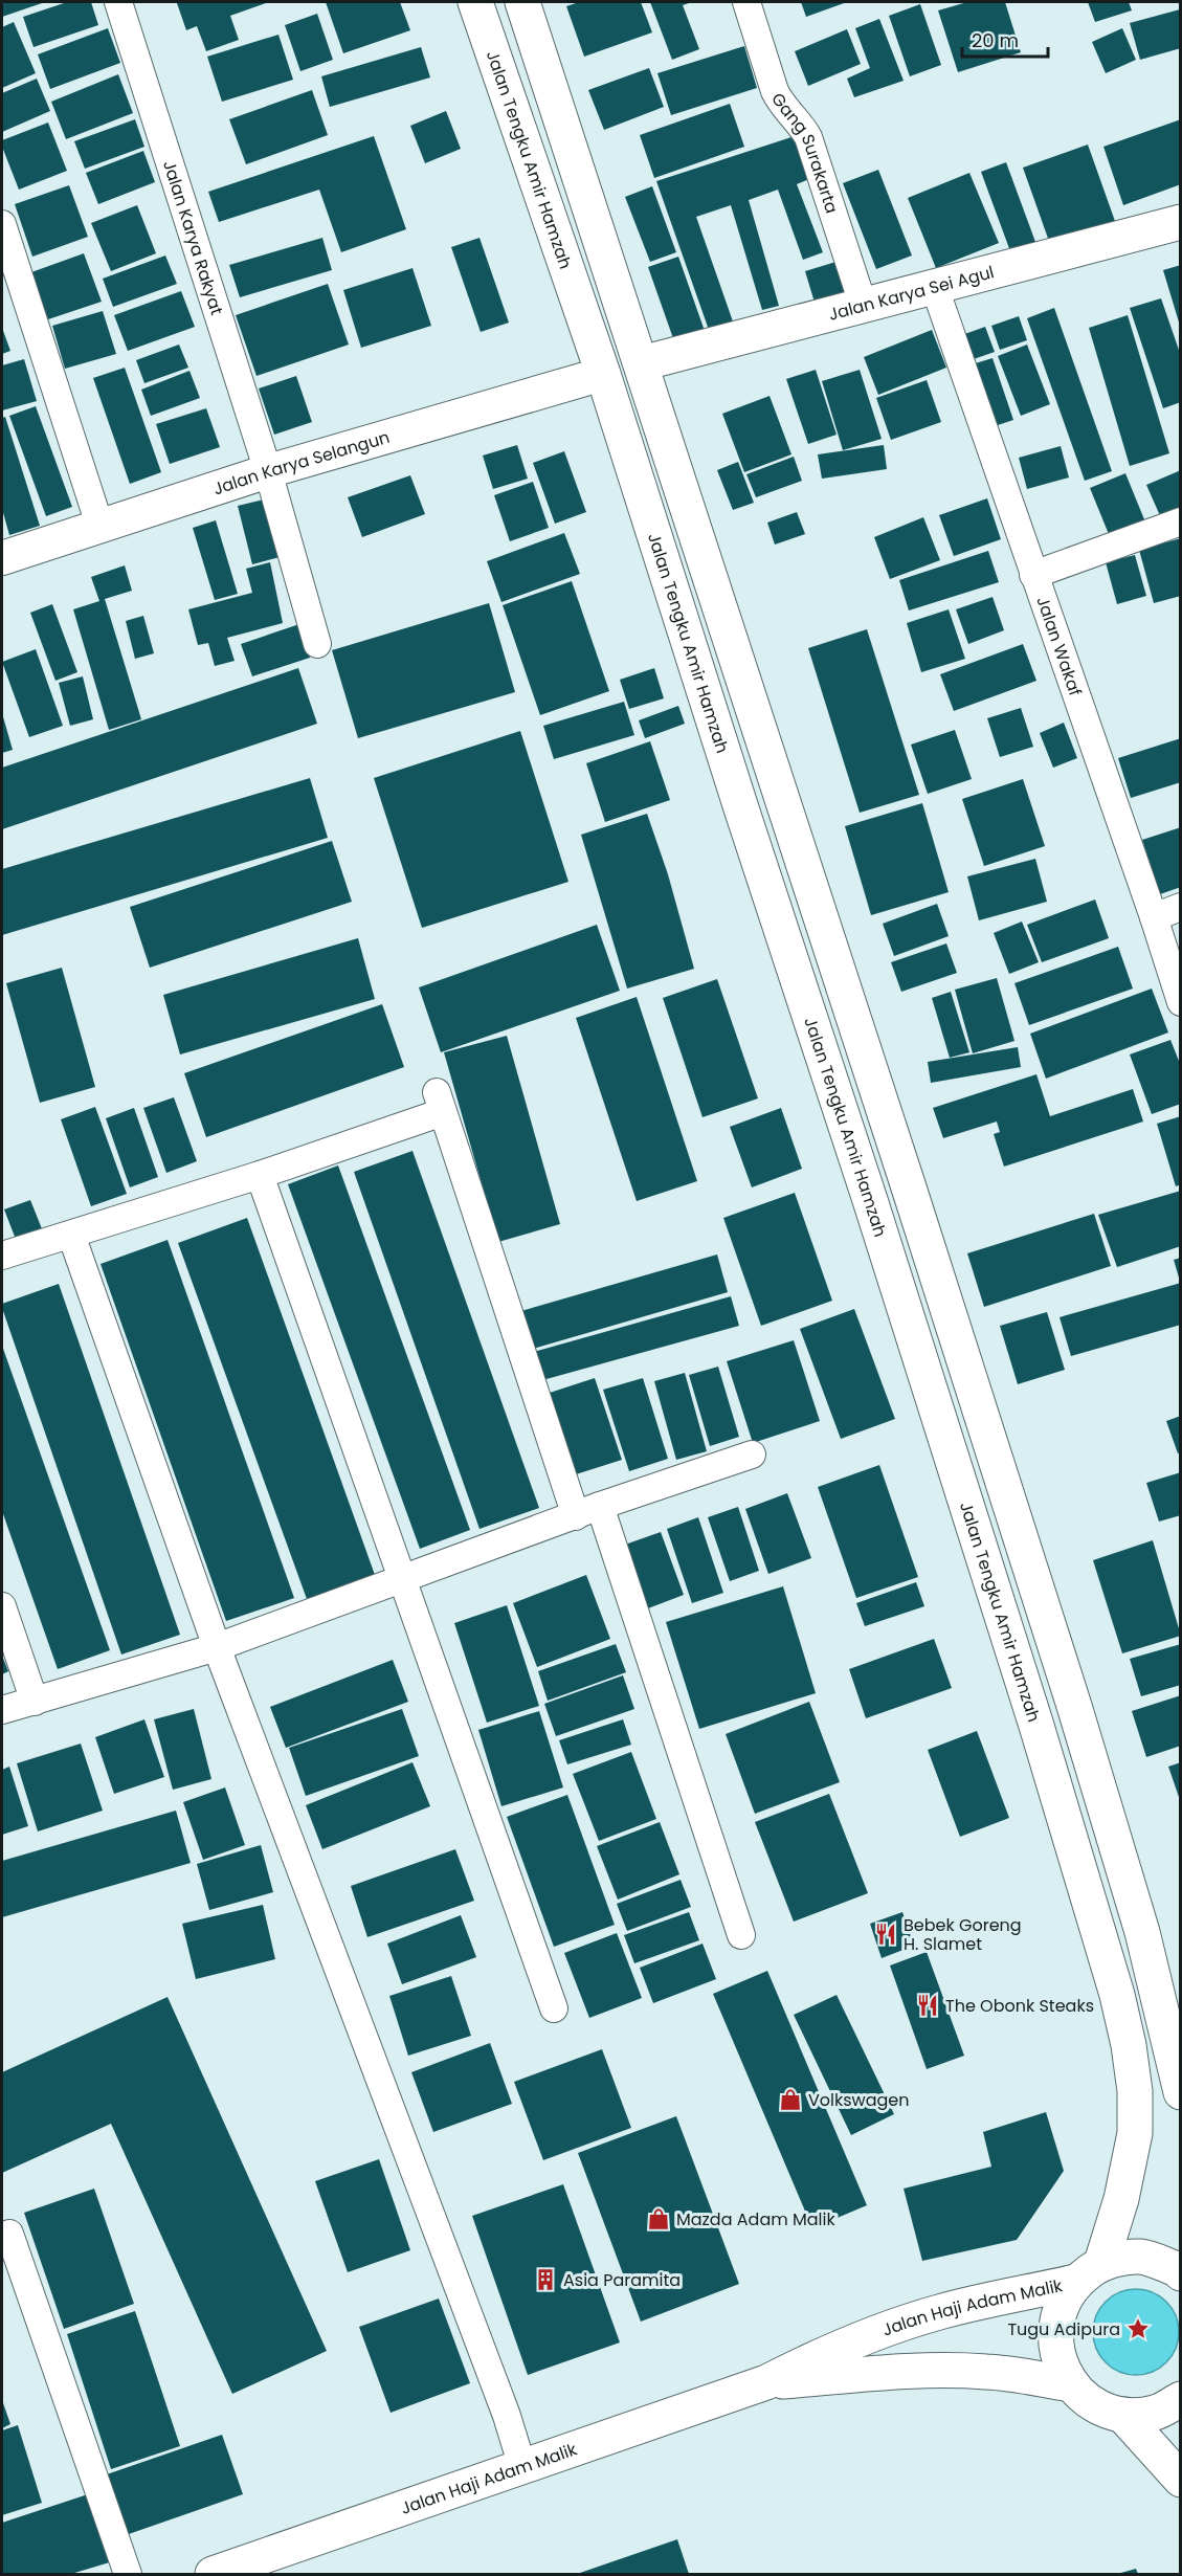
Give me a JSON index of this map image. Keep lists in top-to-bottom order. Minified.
{"streets":{"main road":["Jalan Tengku Amir Hamzah","Jalan Karya Sei Agul","Jalan Haji Adam Malik"],"street":["Gang Surakarta","Jalan Karya Rakyat","Jalan Karya Selangun","Jalan Wakaf"]},"crossings":[["Gang Surakarta","Jalan Karya Sei Agul"],["Jalan Tengku Amir Hamzah","Jalan Karya Selangun"],["Jalan Tengku Amir Hamzah","Jalan Haji Adam Malik"],["Jalan Karya Rakyat","Jalan Karya Selangun"],["Jalan Karya Sei Agul","Jalan Wakaf"]],"places":{"restaurant":["Bebek Goreng H. Slamet","The Obonk Steaks"],"shop":["Volkswagen","Mazda Adam Malik"],"building":["Asia Paramita"],"place":["Tugu Adipura"]},"scale_bar":"20 m"}
